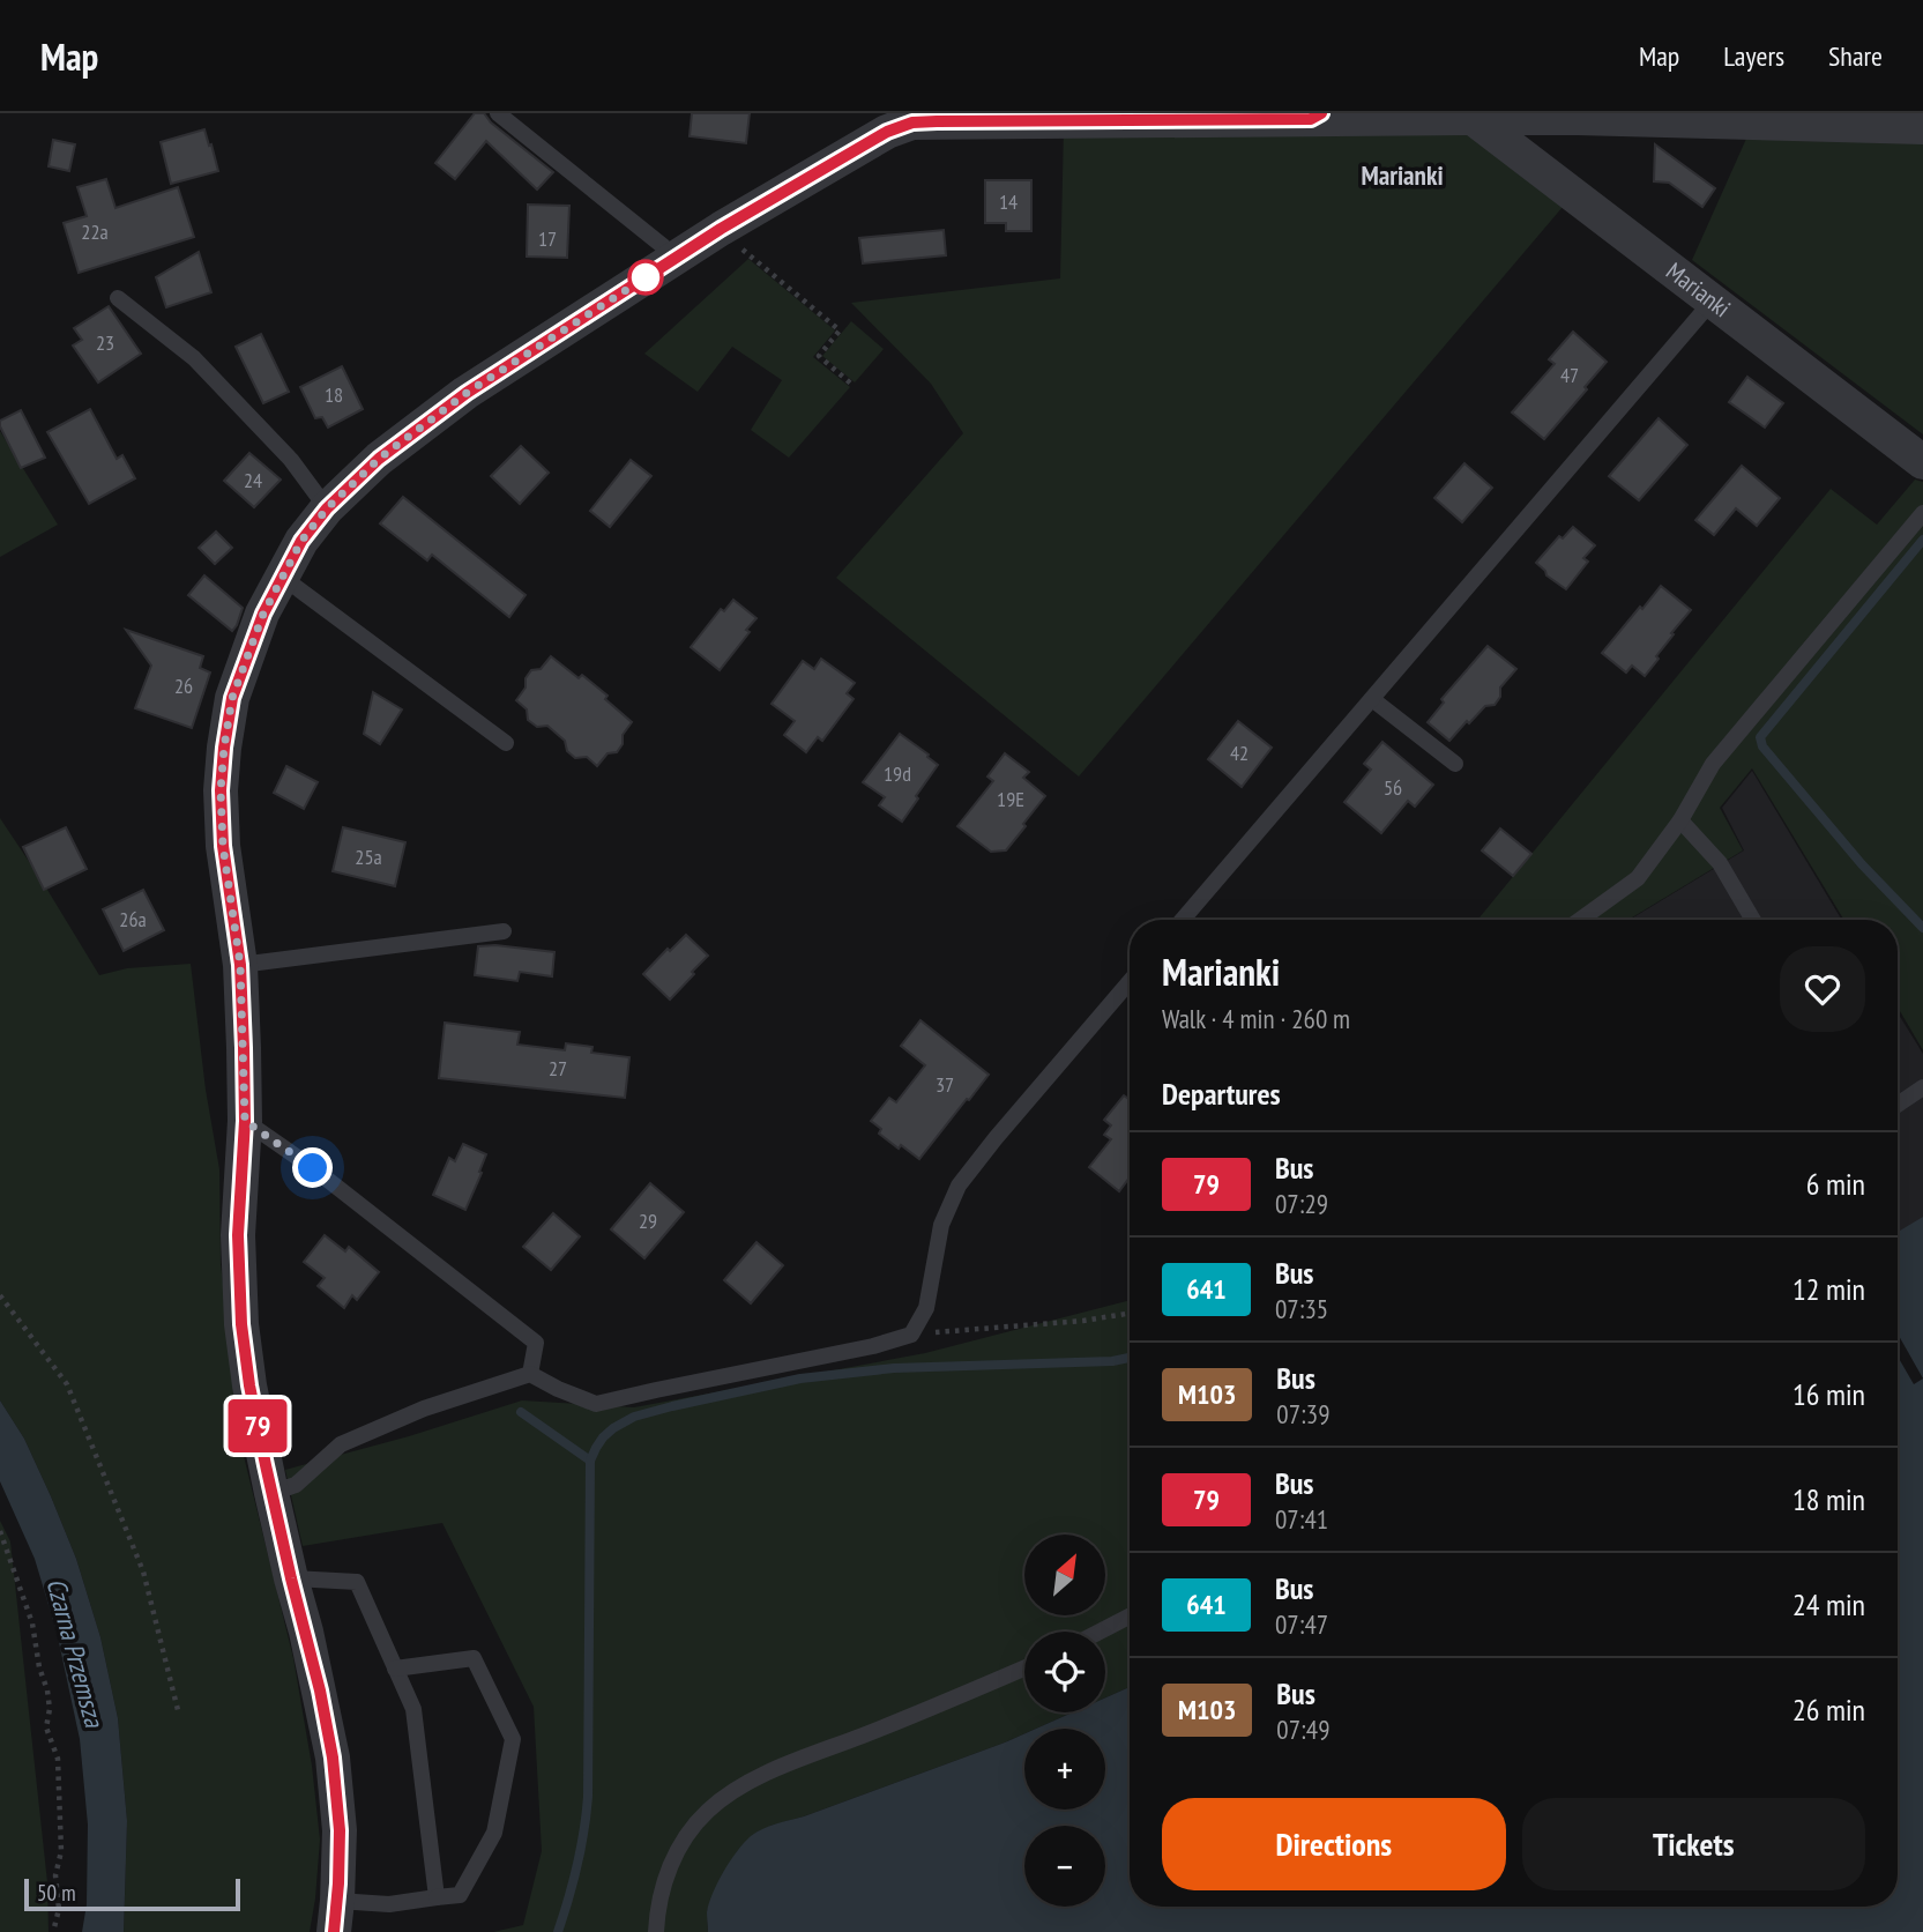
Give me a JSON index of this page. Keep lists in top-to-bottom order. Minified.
{"streets":{"street":["Marianki"]},"districts":["Marianki"],"water":["Czarna Przemsza"],"lines":["bus line 79"],"house_numbers":["14","22a","17","23","47","18","24","26","42","19d","56","19E","25a","26a","27","37","29"],"scale_bar":"50 m","north":"top right","page":{"header":"Map","nav":["Map","Layers","Share"],"on_map":"79","heading":[["Marianki","Walk · 4 min · 260 m"],"Departures"],"list":[{"mark":"79","name":"Bus","note":"07:29","value":"6 min"},{"mark":"641","name":"Bus","note":"07:35","value":"12 min"},{"mark":"M103","name":"Bus","note":"07:39","value":"16 min"},{"mark":"79","name":"Bus","note":"07:41","value":"18 min"},{"mark":"641","name":"Bus","note":"07:47","value":"24 min"},{"mark":"M103","name":"Bus","note":"07:49","value":"26 min"}],"map_buttons":["+","−"],"buttons":["Directions","Tickets"],"scale":"50 m"}}
